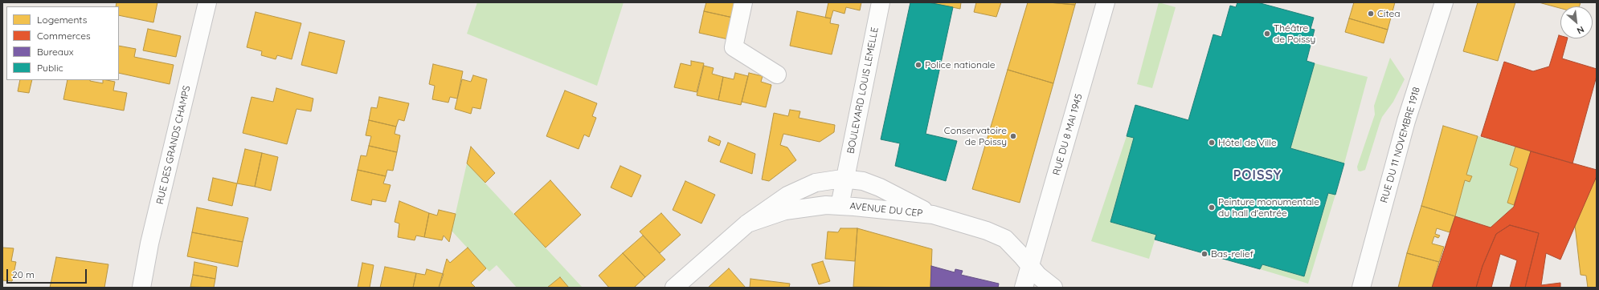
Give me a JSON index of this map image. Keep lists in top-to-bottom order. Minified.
{"streets":{"street":["BOULEVARD LOUIS LEMELLE","RUE DU 8 MAI 1945","RUE DES GRANDS CHAMPS","RUE DU 11 NOVEMBRE 1918","AVENUE DU CEP"]},"crossings":[["BOULEVARD LOUIS LEMELLE","AVENUE DU CEP"],["RUE DU 8 MAI 1945","AVENUE DU CEP"]],"districts":["POISSY"],"places":["Citea","Théâtre de Poissy","Police nationale","Conservatoire de Poissy","Hôtel de Ville","Peinture monumentale du hall d'entrée","Bas-relief"],"legend":["Logements","Commerces","Bureaux","Public"],"scale_bar":"20 m","north":"bottom right"}
